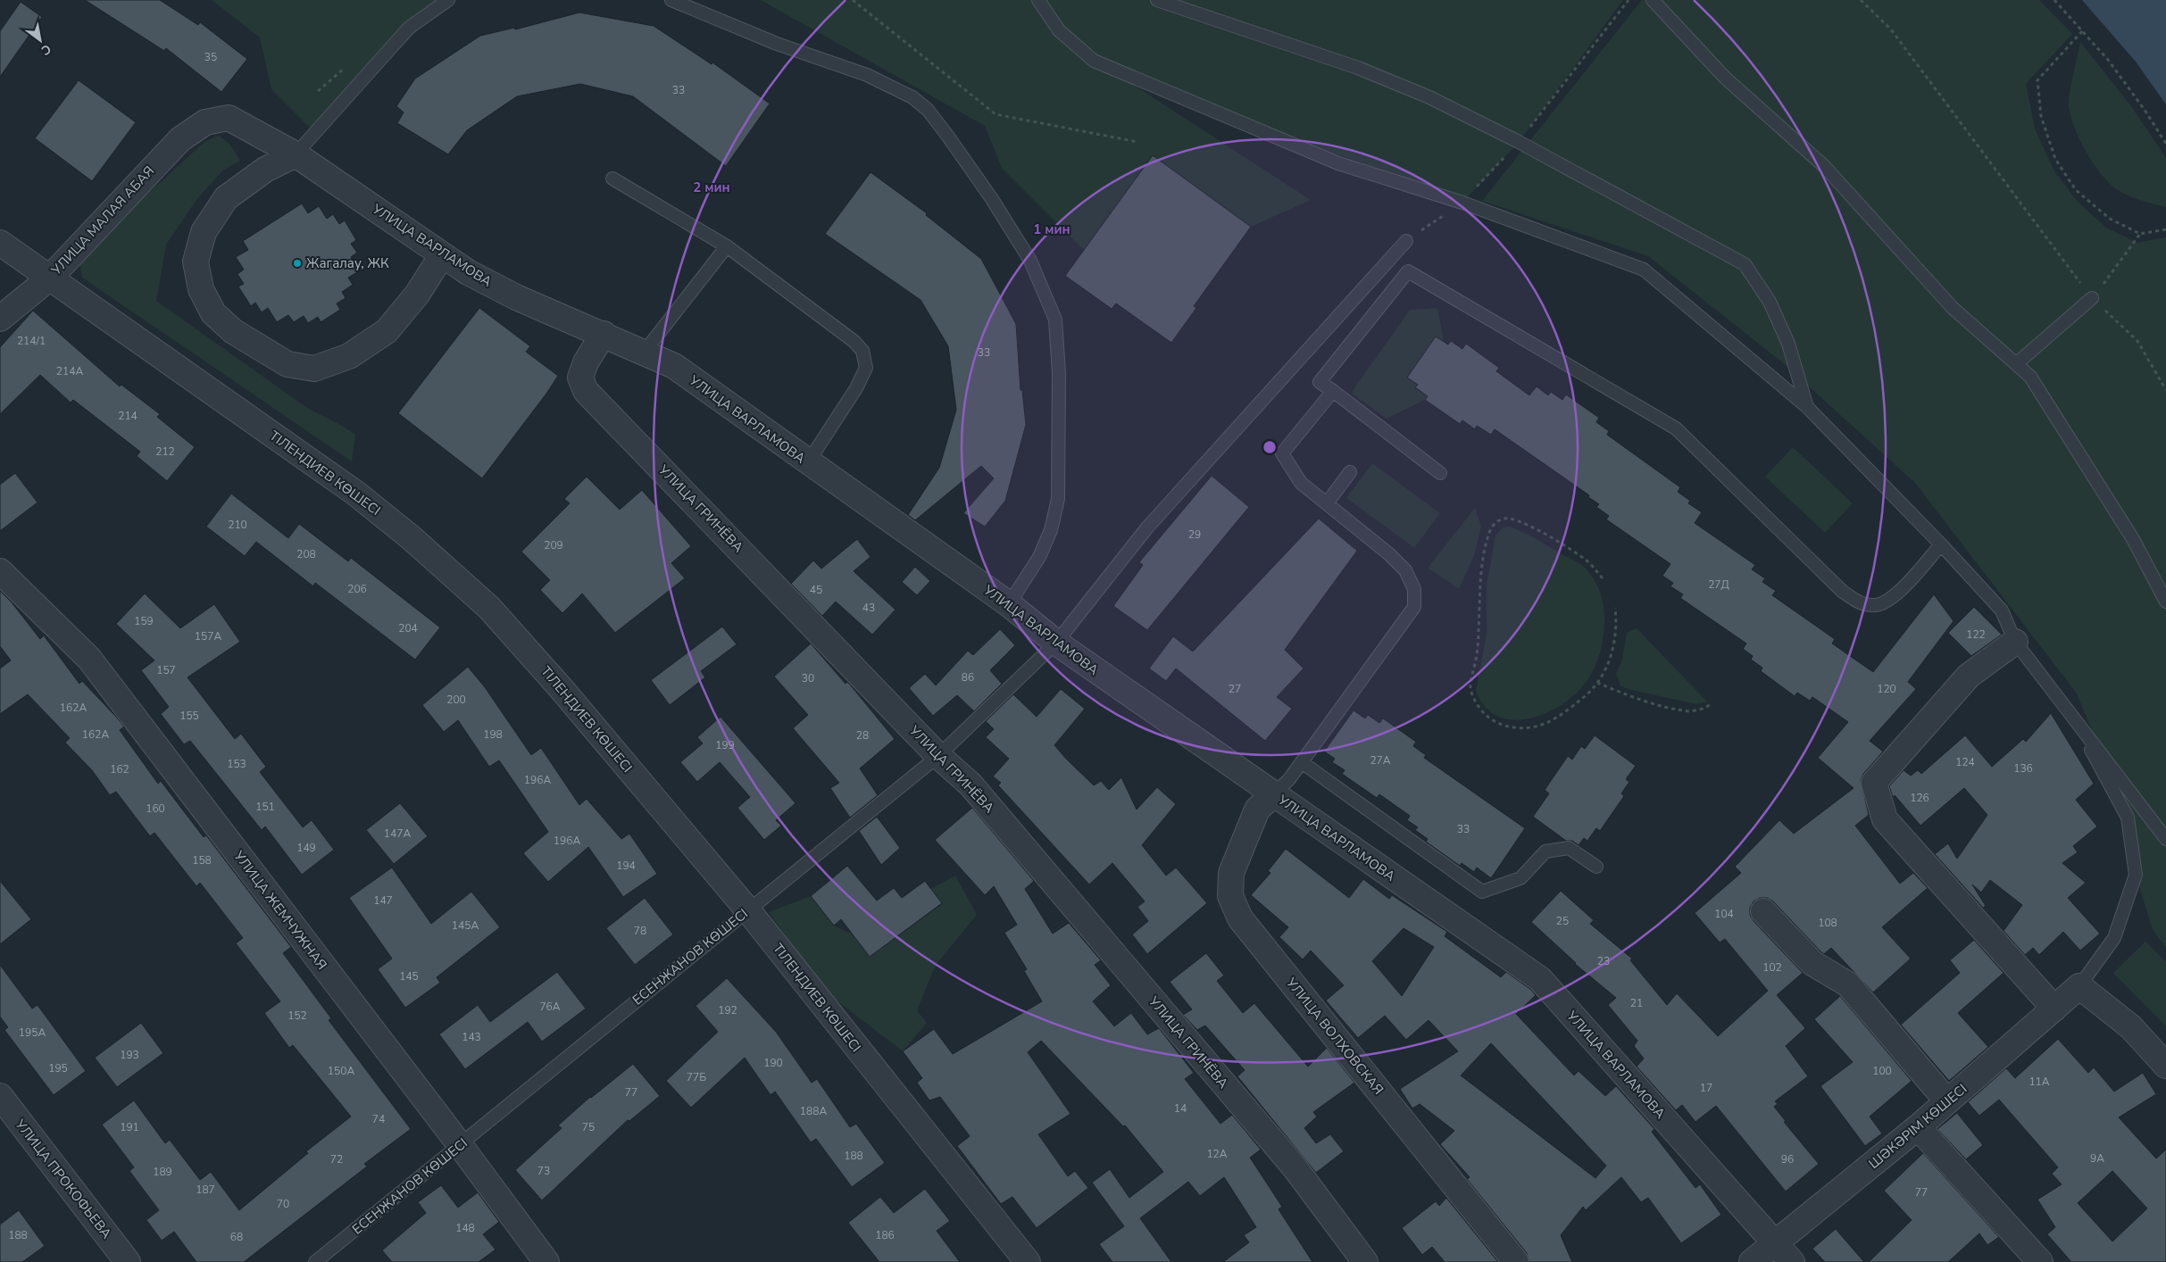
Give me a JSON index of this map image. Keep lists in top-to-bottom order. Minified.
{"streets":{"street":["УЛИЦА МАЛАЯ АБАЯ","УЛИЦА ВАРЛАМОВА","ТІЛЕНДИЕВ КӨШЕСІ","УЛИЦА ГРИНЁВА","УЛИЦА ЖЕМЧУЖНАЯ","УЛИЦА ВОЛХОВСКАЯ","ШӘКӘРІМ КӨШЕСІ","УЛИЦА ПРОКОФЬЕВА"],"lane":["ЕСЕНЖАНОВ КӨШЕСІ"]},"crossings":[["УЛИЦА МАЛАЯ АБАЯ","УЛИЦА ВАРЛАМОВА"],["УЛИЦА МАЛАЯ АБАЯ","ТІЛЕНДИЕВ КӨШЕСІ"],["УЛИЦА ВАРЛАМОВА","УЛИЦА ГРИНЁВА"],["УЛИЦА ВАРЛАМОВА","ЕСЕНЖАНОВ КӨШЕСІ"],["УЛИЦА ВАРЛАМОВА","УЛИЦА ВОЛХОВСКАЯ"],["УЛИЦА ВАРЛАМОВА","ШӘКӘРІМ КӨШЕСІ"],["ТІЛЕНДИЕВ КӨШЕСІ","ЕСЕНЖАНОВ КӨШЕСІ"],["УЛИЦА ГРИНЁВА","ЕСЕНЖАНОВ КӨШЕСІ"],["УЛИЦА ЖЕМЧУЖНАЯ","ЕСЕНЖАНОВ КӨШЕСІ"]],"places":["Жагалау, ЖК"],"house_numbers":["35","33","214/1","33","214А","214","212","210","29","209","208","27Д","206","45","43","159","204","122","157А","157","86","30","27","120","200","162А","155","162А","198","28","199","27А","124","153","136","162","196А","126","151","160","33","147А","196А","149","158","194","147","104","25","108","145А","78","23","102","145","21","76А","192","152","195А","143","193","190","195","150А","100","77Б","11А","17","77","14","188А","74","191","75","12А","188","9А","72","96","73","189","187","77","70","148","188","186","68"],"north":"bottom right","rings":["2 мин","1 мин"]}
